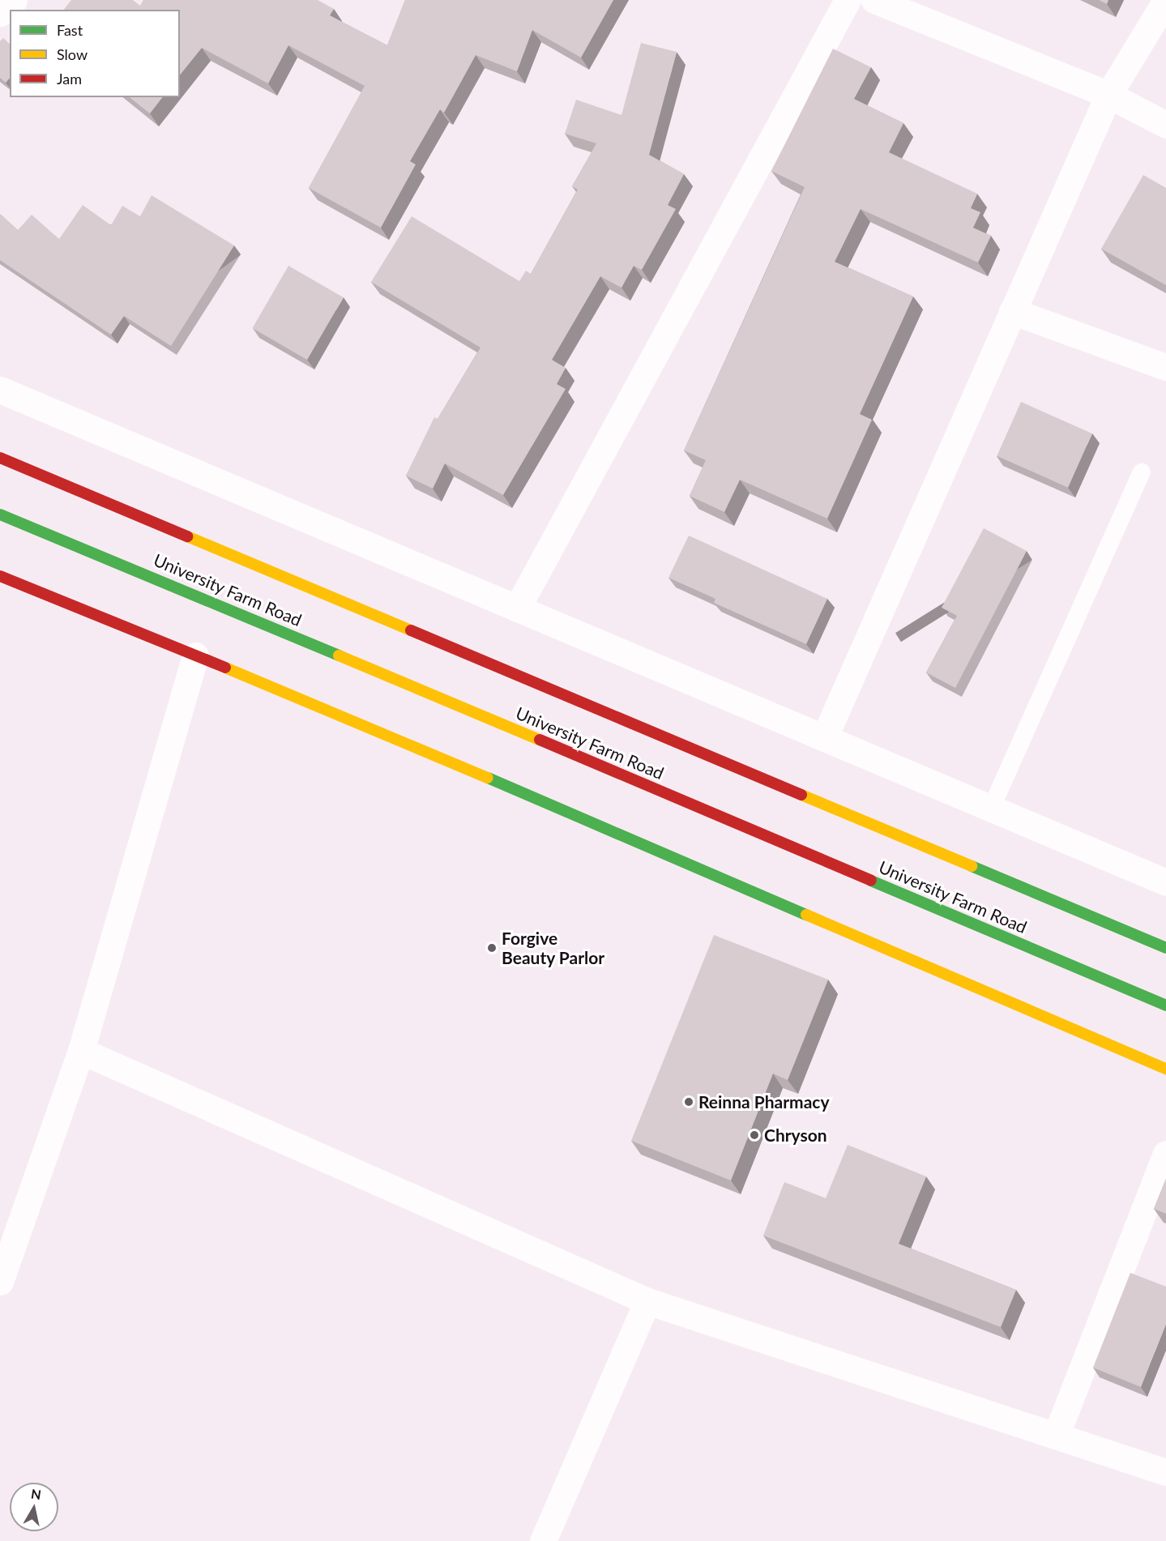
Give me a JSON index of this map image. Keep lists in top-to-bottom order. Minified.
{"streets":{"street":["University Farm Road"]},"places":["Forgive Beauty Parlor","Reinna Pharmacy","Chryson"],"legend":["Fast","Slow","Jam"],"north":"top"}
